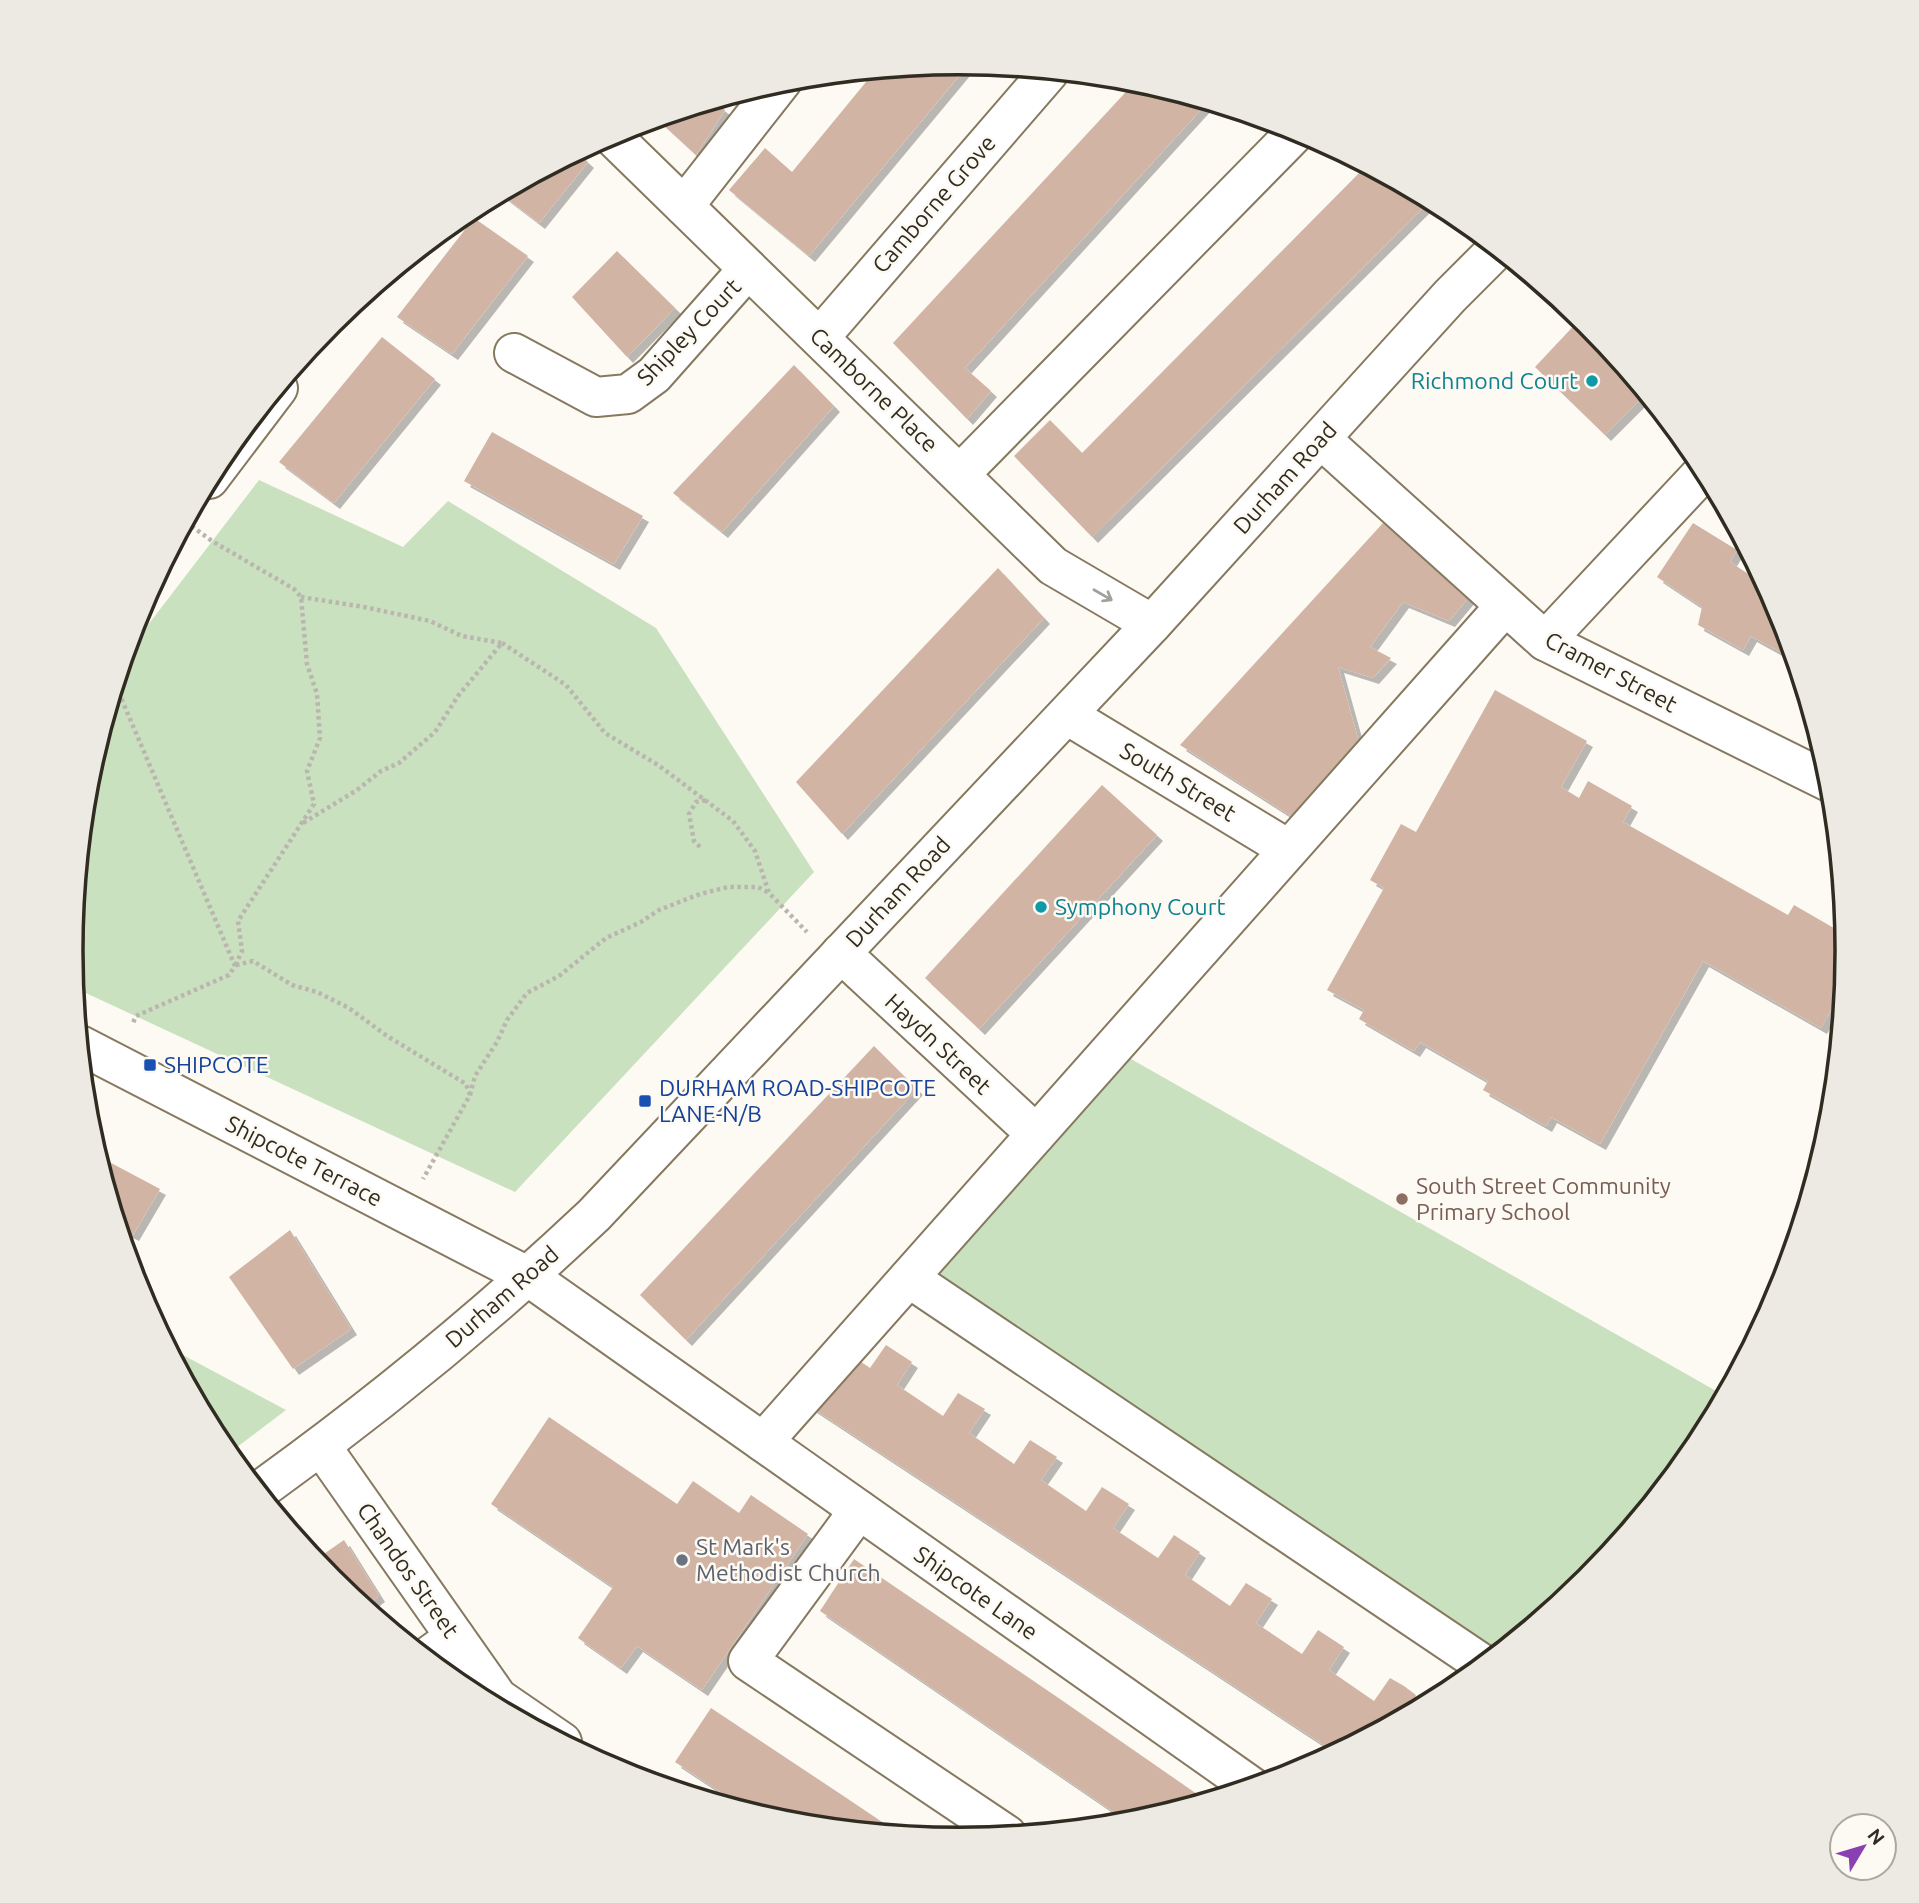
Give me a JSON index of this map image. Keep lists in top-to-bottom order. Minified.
{"streets":{"street":["Camborne Grove","Shipley Court","Camborne Place","Durham Road","Cramer Street","South Street","Haydn Street","Shipcote Terrace","Chandos Street","Shipcote Lane"]},"crossings":[["Camborne Grove","Camborne Place"],["Shipley Court","Camborne Place"],["Camborne Place","Durham Road"],["Durham Road","Cramer Street"],["Durham Road","South Street"],["Durham Road","Haydn Street"],["Durham Road","Shipcote Terrace"],["Durham Road","Chandos Street"],["Durham Road","Shipcote Lane"],["Shipcote Terrace","Shipcote Lane"]],"places":{"other":["Richmond Court","Symphony Court","South Street Community Primary School","St Mark's Methodist Church"],"transit":["SHIPCOTE","DURHAM ROAD-SHIPCOTE LANE-N/B"]},"north":"top right"}
